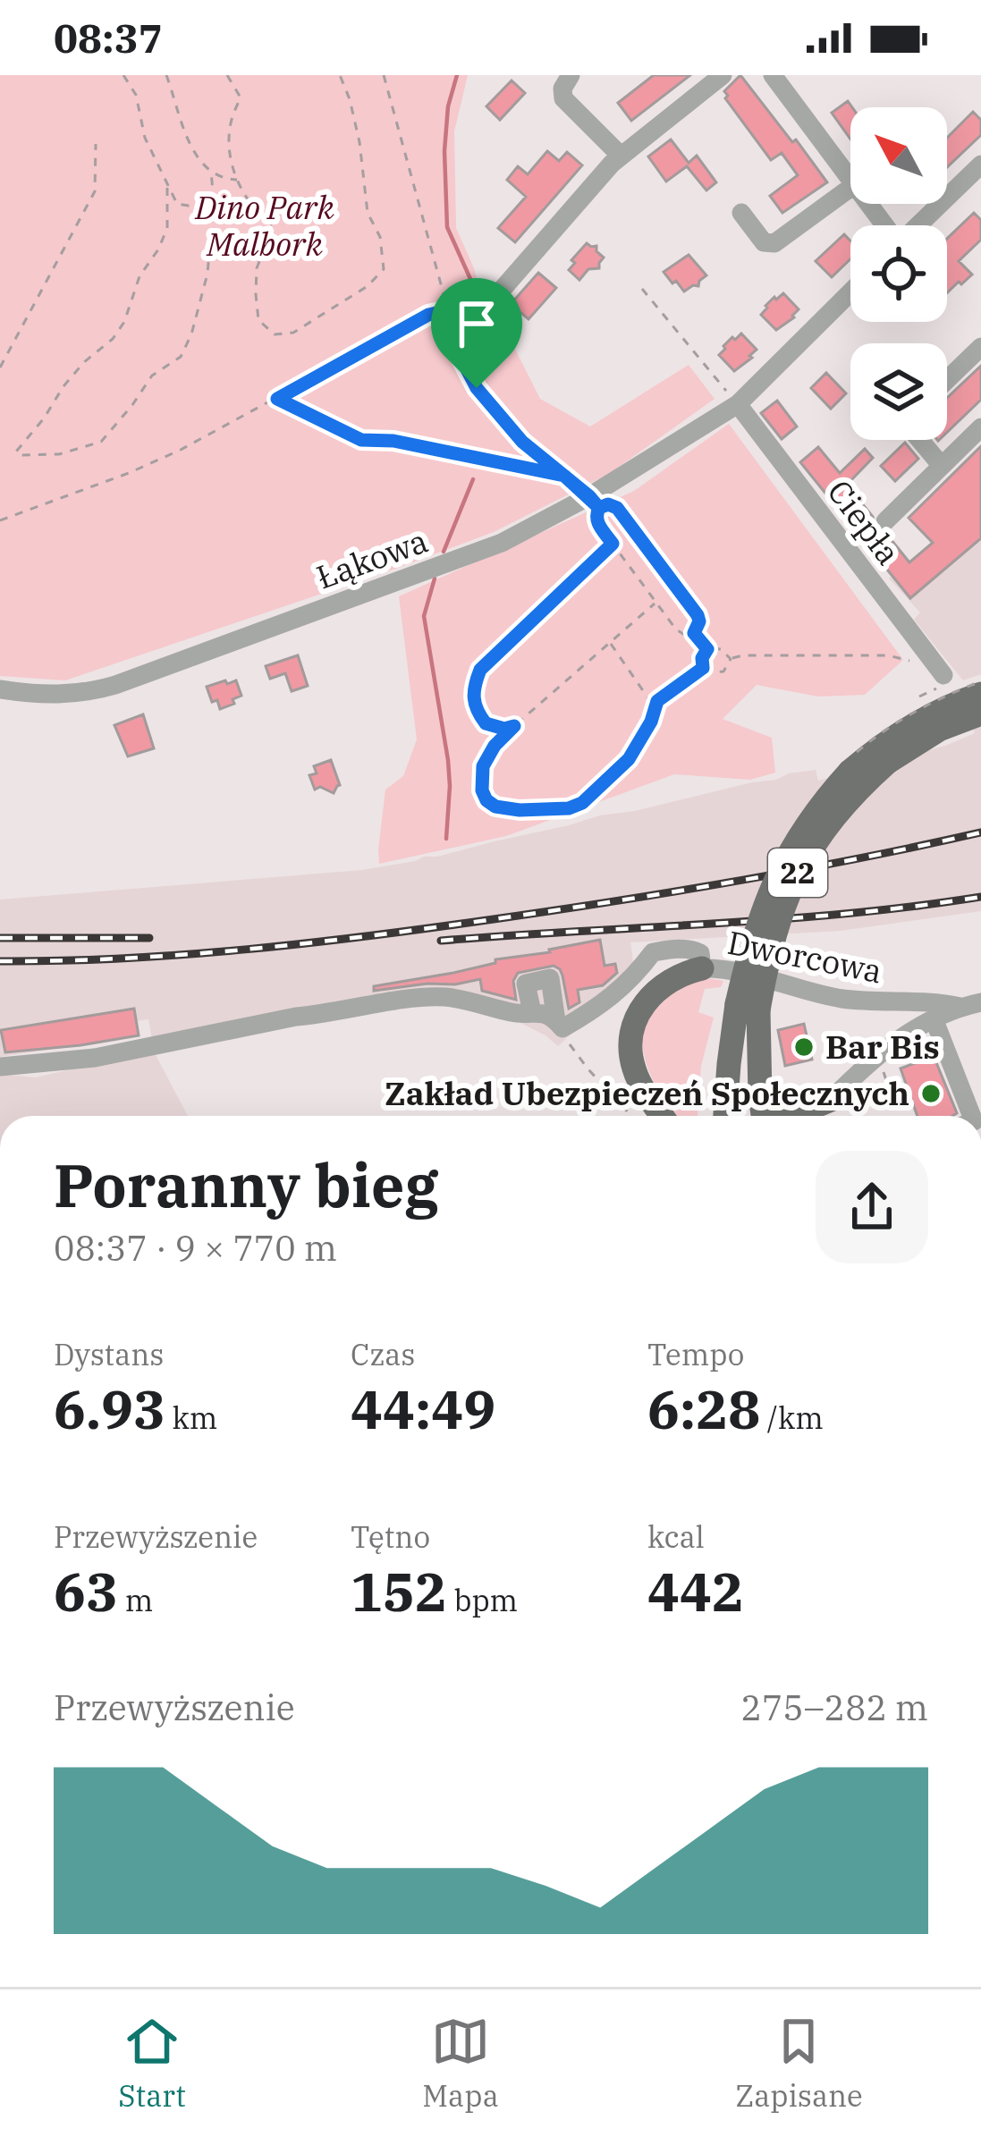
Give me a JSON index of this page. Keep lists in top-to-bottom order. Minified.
{"streets":{"main road":["22"],"street":["Ciepła","Łąkowa","Dworcowa"]},"crossings":[["Ciepła","Łąkowa"]],"parks":["Dino Park Malbork"],"places":["Bar Bis","Zakład Ubezpieczeń Społecznych"],"north":"top left","page":{"status":"08:37","heading":["Poranny bieg","08:37 · 9 × 770 m"],"stats":[["Dystans","6.93 km"],["Czas","44:49"],["Tempo","6:28 /km"],["Przewyższenie","63 m"],["Tętno","152 bpm"],["kcal","442"]],"chart":["Przewyższenie","275–282 m"],"tabs":["Start","Mapa","Zapisane"]}}
